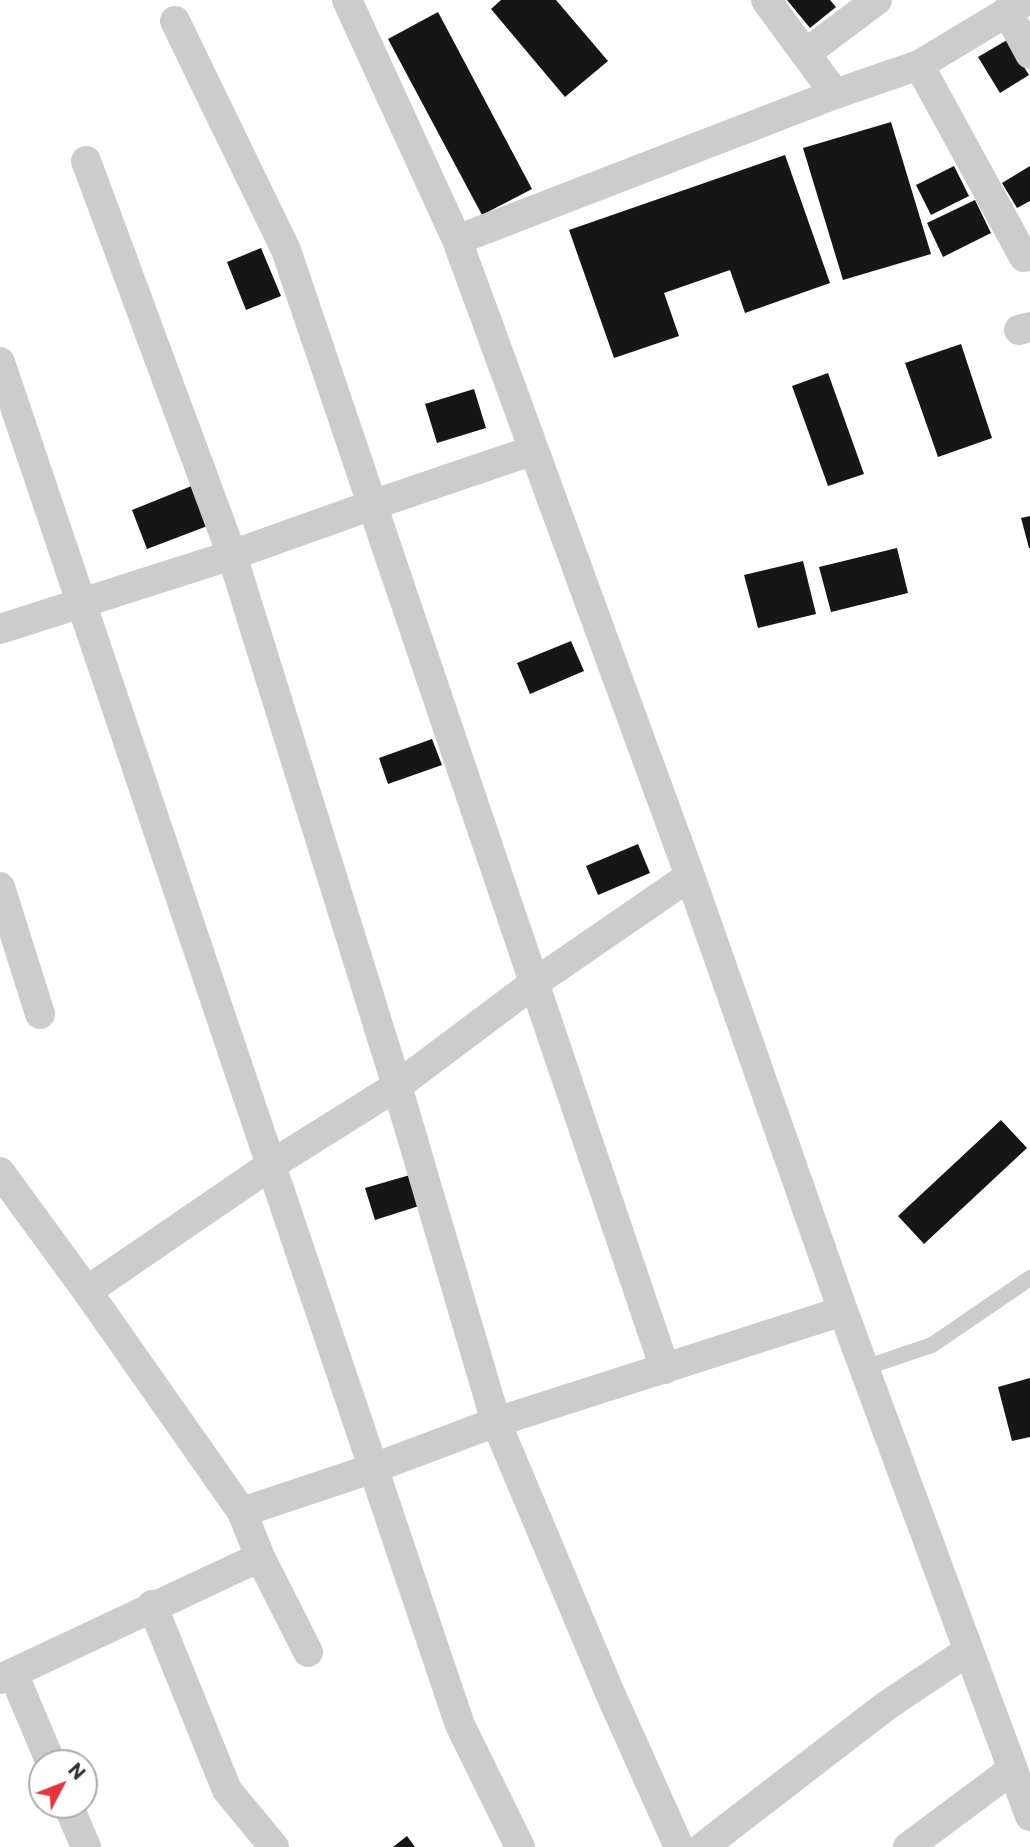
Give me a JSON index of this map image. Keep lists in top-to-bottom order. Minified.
{"north":"top right"}
